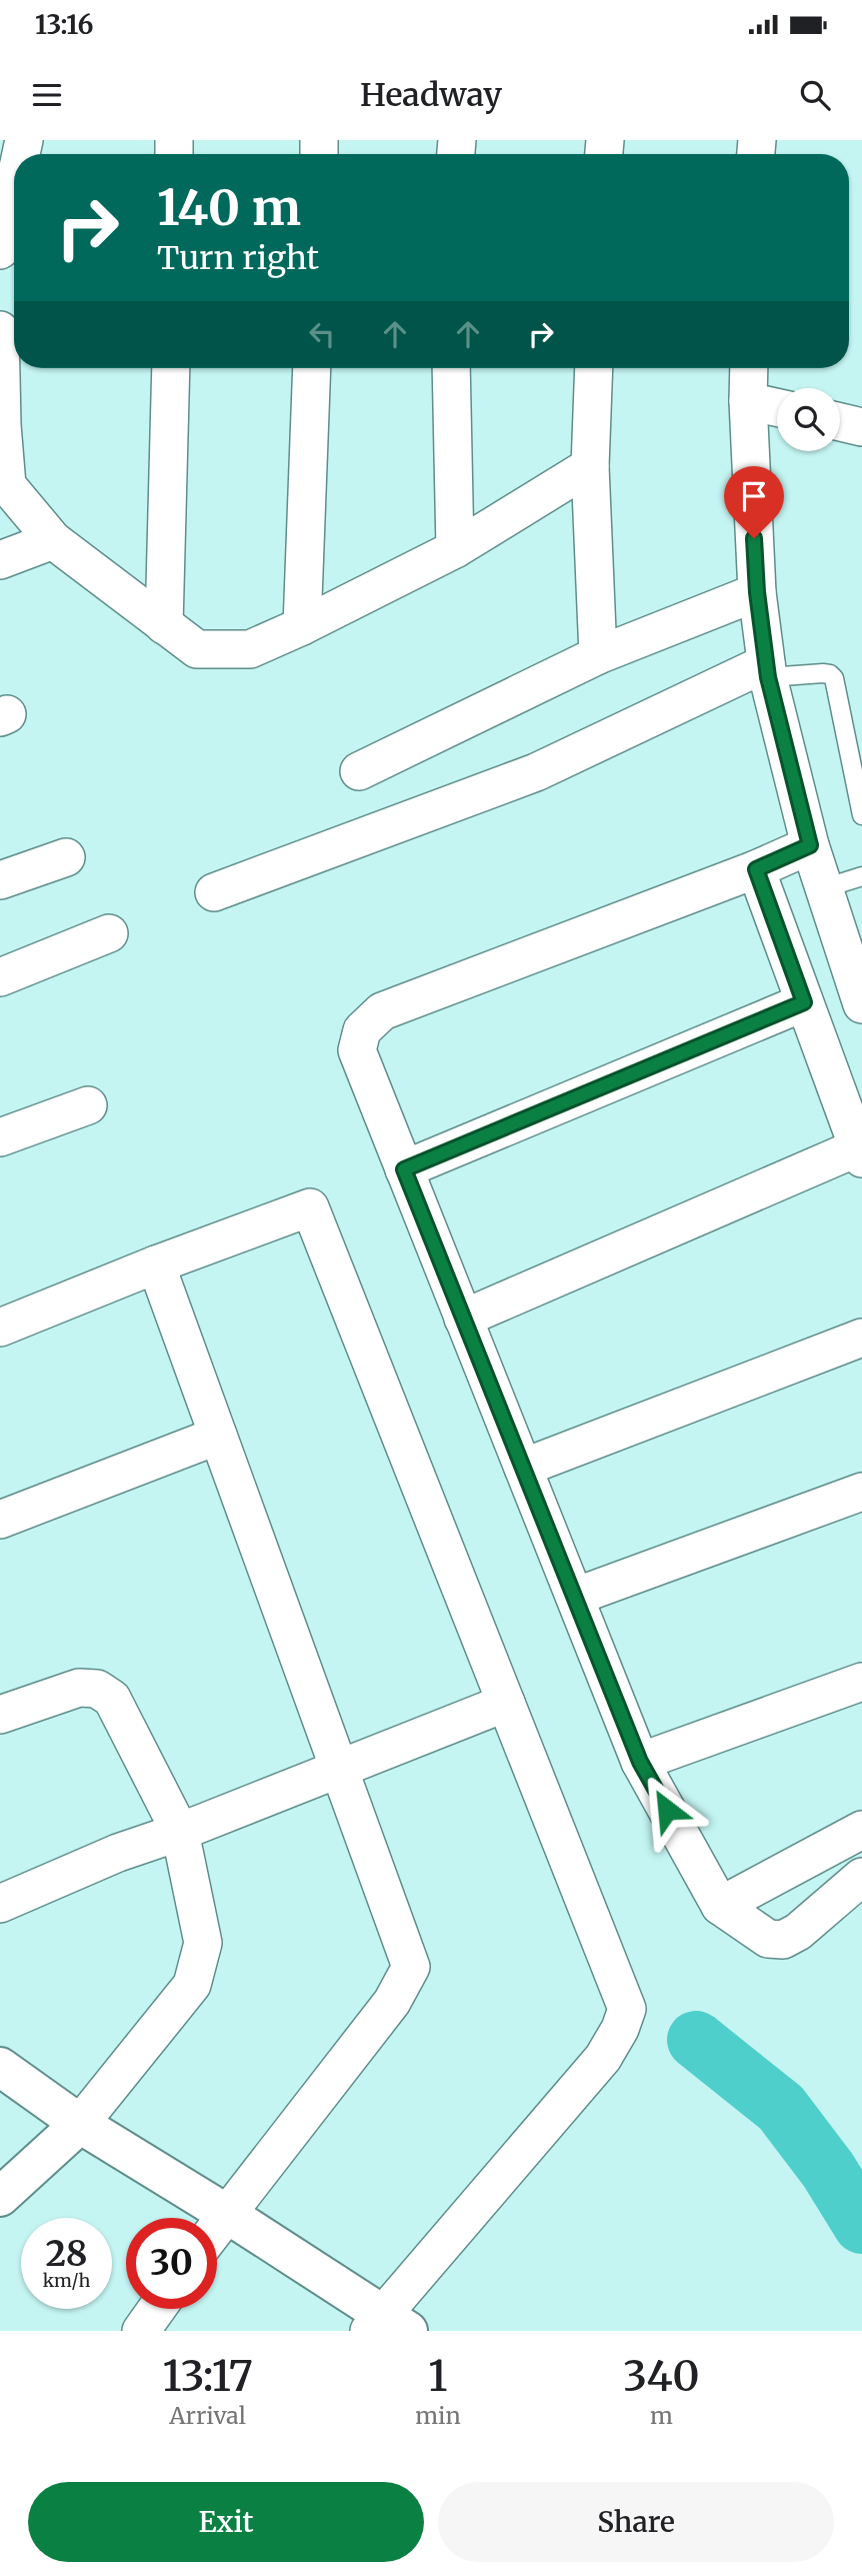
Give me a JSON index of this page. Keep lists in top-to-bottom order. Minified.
{"page":{"status":"13:16","header":"Headway","turn":["140 m","Turn right"],"speed":"28 km/h","limit":"30","eta":["13:17","Arrival","1","min","340","m"],"buttons":["Exit","Share"]}}
